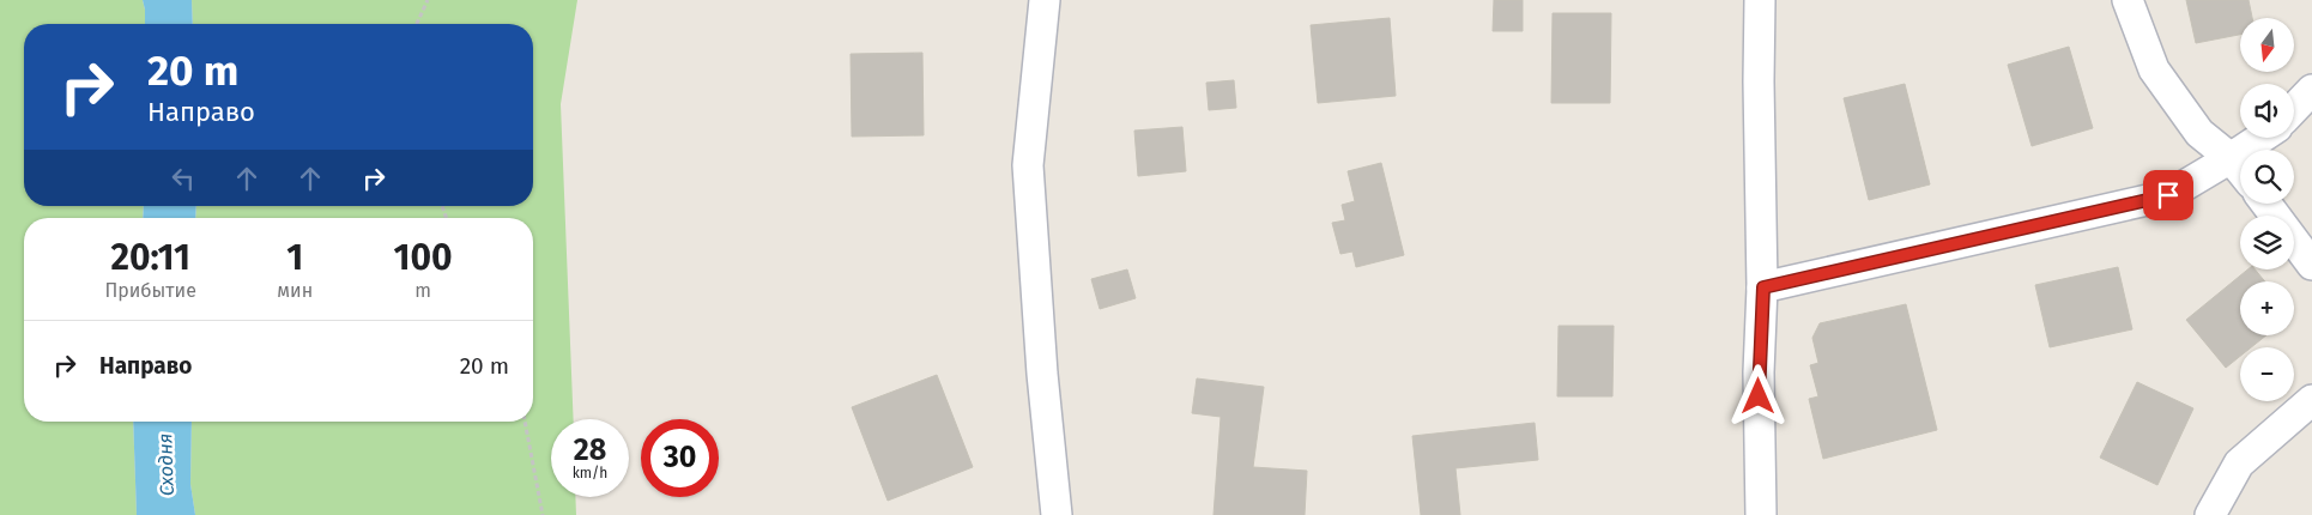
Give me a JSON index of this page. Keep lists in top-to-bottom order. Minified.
{"water":["Сходня"],"north":"bottom","page":{"map_buttons":["+","−"],"turn":["20 m","Направо"],"eta":["20:11","Прибытие","1","мин","100","m"],"list":[{"name":"Направо","value":"20 m"}],"speed":"28 km/h","limit":"30"}}
